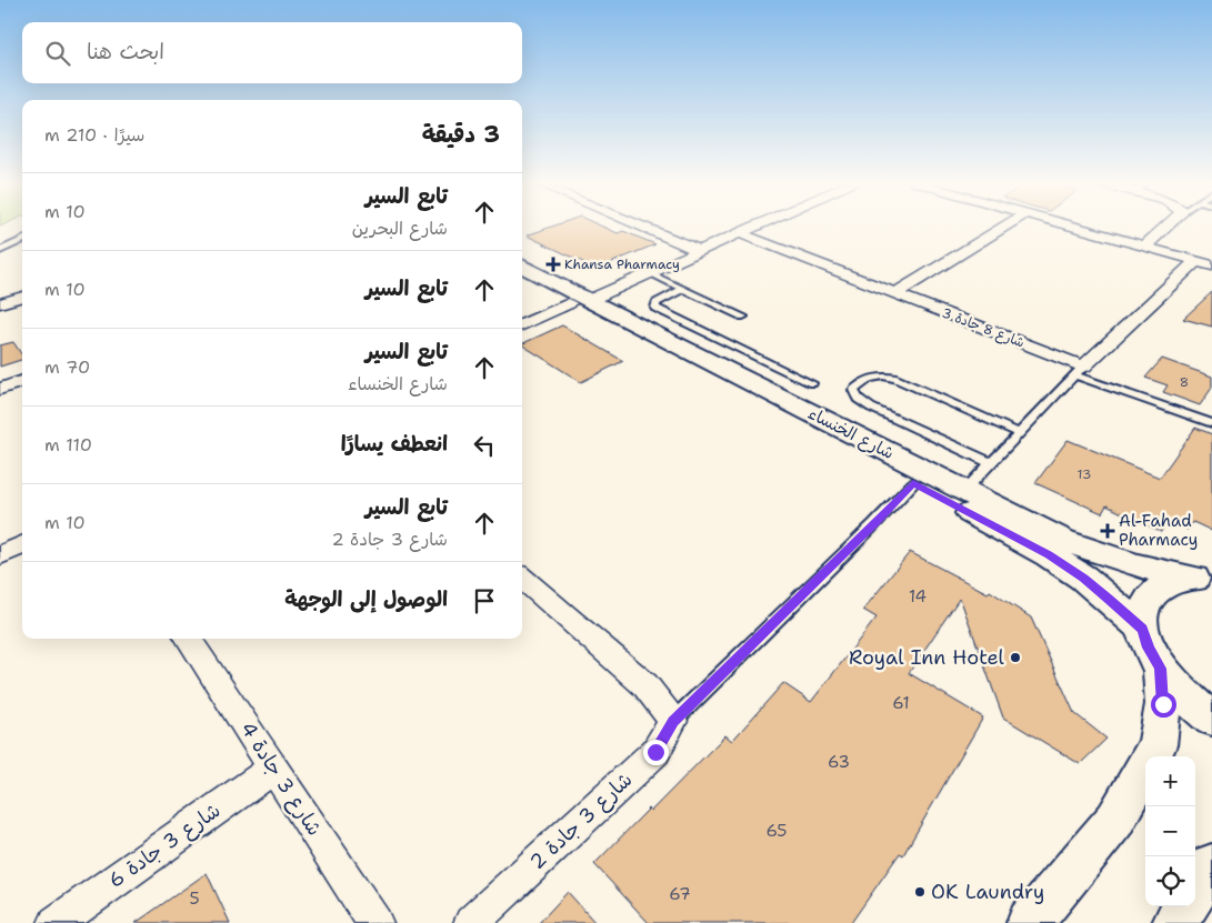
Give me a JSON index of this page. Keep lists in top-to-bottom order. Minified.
{"streets":{"street":["شارع 8 جادة 3","شارع الخنساء","شارع 3 جادة 4","شارع 3 جادة 2","شارع 3 جادة 6"]},"crossings":[["شارع 3 جادة 4","شارع 3 جادة 6"]],"places":{"health":["Khansa Pharmacy","Al-Fahad Pharmacy"],"other":["Royal Inn Hotel","OK Laundry"]},"house_numbers":["8","13","14","61","63","65","67","5"],"page":{"search":"ابحث هنا","heading":["3 دقيقة","سيرًا · 210 m"],"list":[["تابع السير","شارع البحرين","10 m"],["تابع السير","10 m"],["تابع السير","شارع الخنساء","70 m"],["انعطف يسارًا","110 m"],["تابع السير","شارع 3 جادة 2","10 m"],"الوصول إلى الوجهة"],"map_buttons":["+","−"]}}
